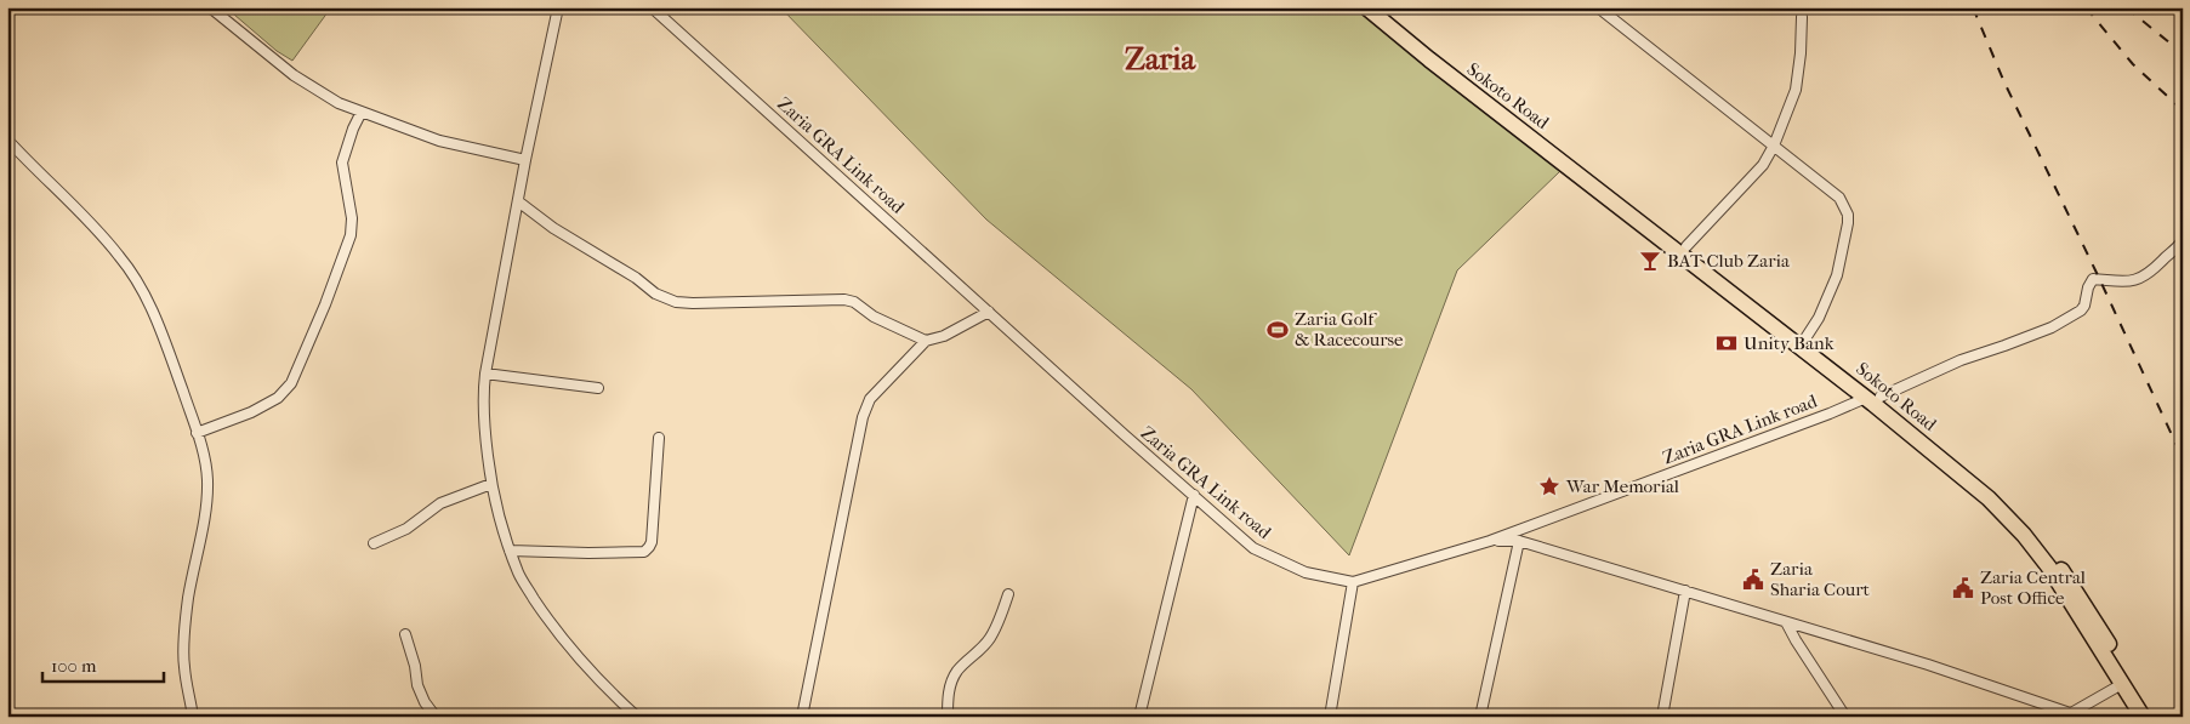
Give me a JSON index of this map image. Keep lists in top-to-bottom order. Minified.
{"streets":{"main road":["Sokoto Road"],"street":["Zaria GRA Link road"]},"crossings":[["Sokoto Road","Zaria GRA Link road"]],"districts":["Zaria"],"places":{"bar":["BAT Club Zaria"],"sports":["Zaria Golf & Racecourse"],"bank":["Unity Bank"],"place":["War Memorial"],"public building":["Zaria Sharia Court","Zaria Central Post Office"]},"scale_bar":"100 m"}
